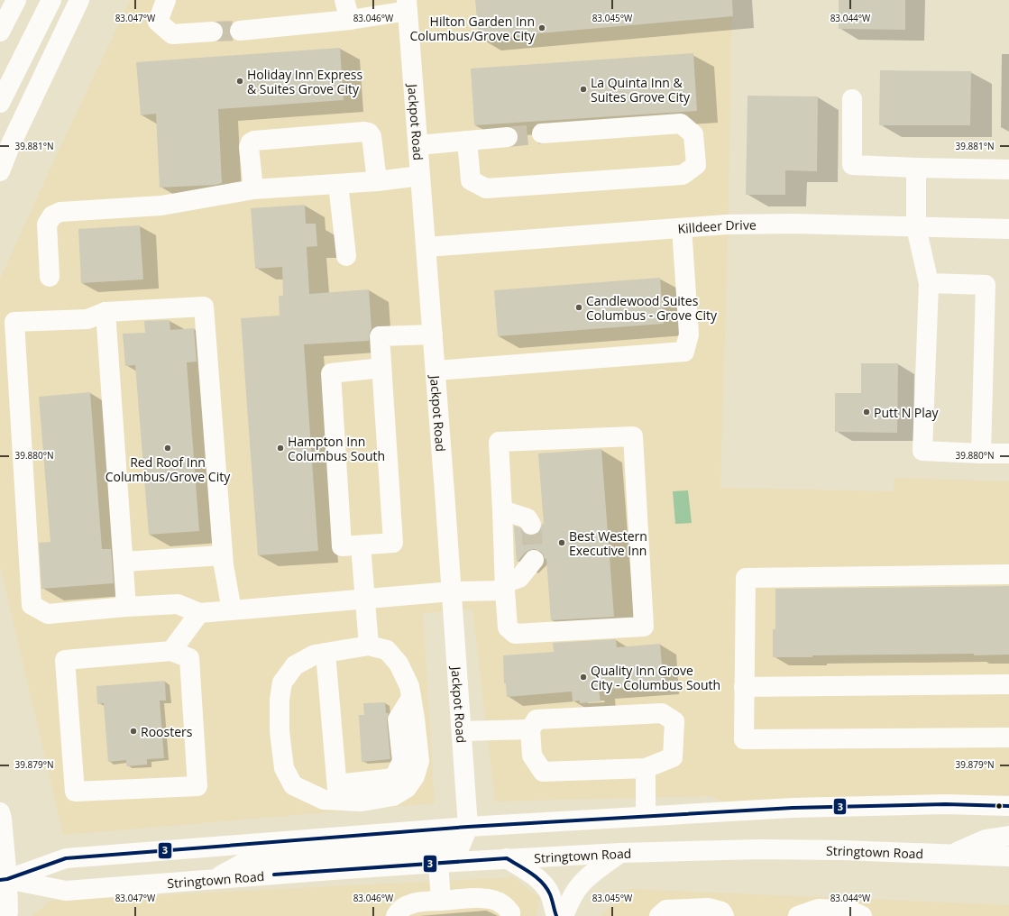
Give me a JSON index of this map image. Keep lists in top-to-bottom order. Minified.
{"streets":{"main road":["Jackpot Road","Killdeer Drive","Stringtown Road"]},"crossings":[["Jackpot Road","Killdeer Drive"]],"places":["Hilton Garden Inn Columbus/Grove City","Holiday Inn Express & Suites Grove City","La Quinta Inn & Suites Grove City","Candlewood Suites Columbus - Grove City","Putt N Play","Red Roof Inn Columbus/Grove City","Hampton Inn Columbus South","Best Western Executive Inn","Quality Inn Grove City - Columbus South","Roosters"],"lines":["transit line 3"],"coordinates":["83.047°W","83.046°W","83.045°W","83.044°W","39.881°N","39.880°N","39.879°N"]}
